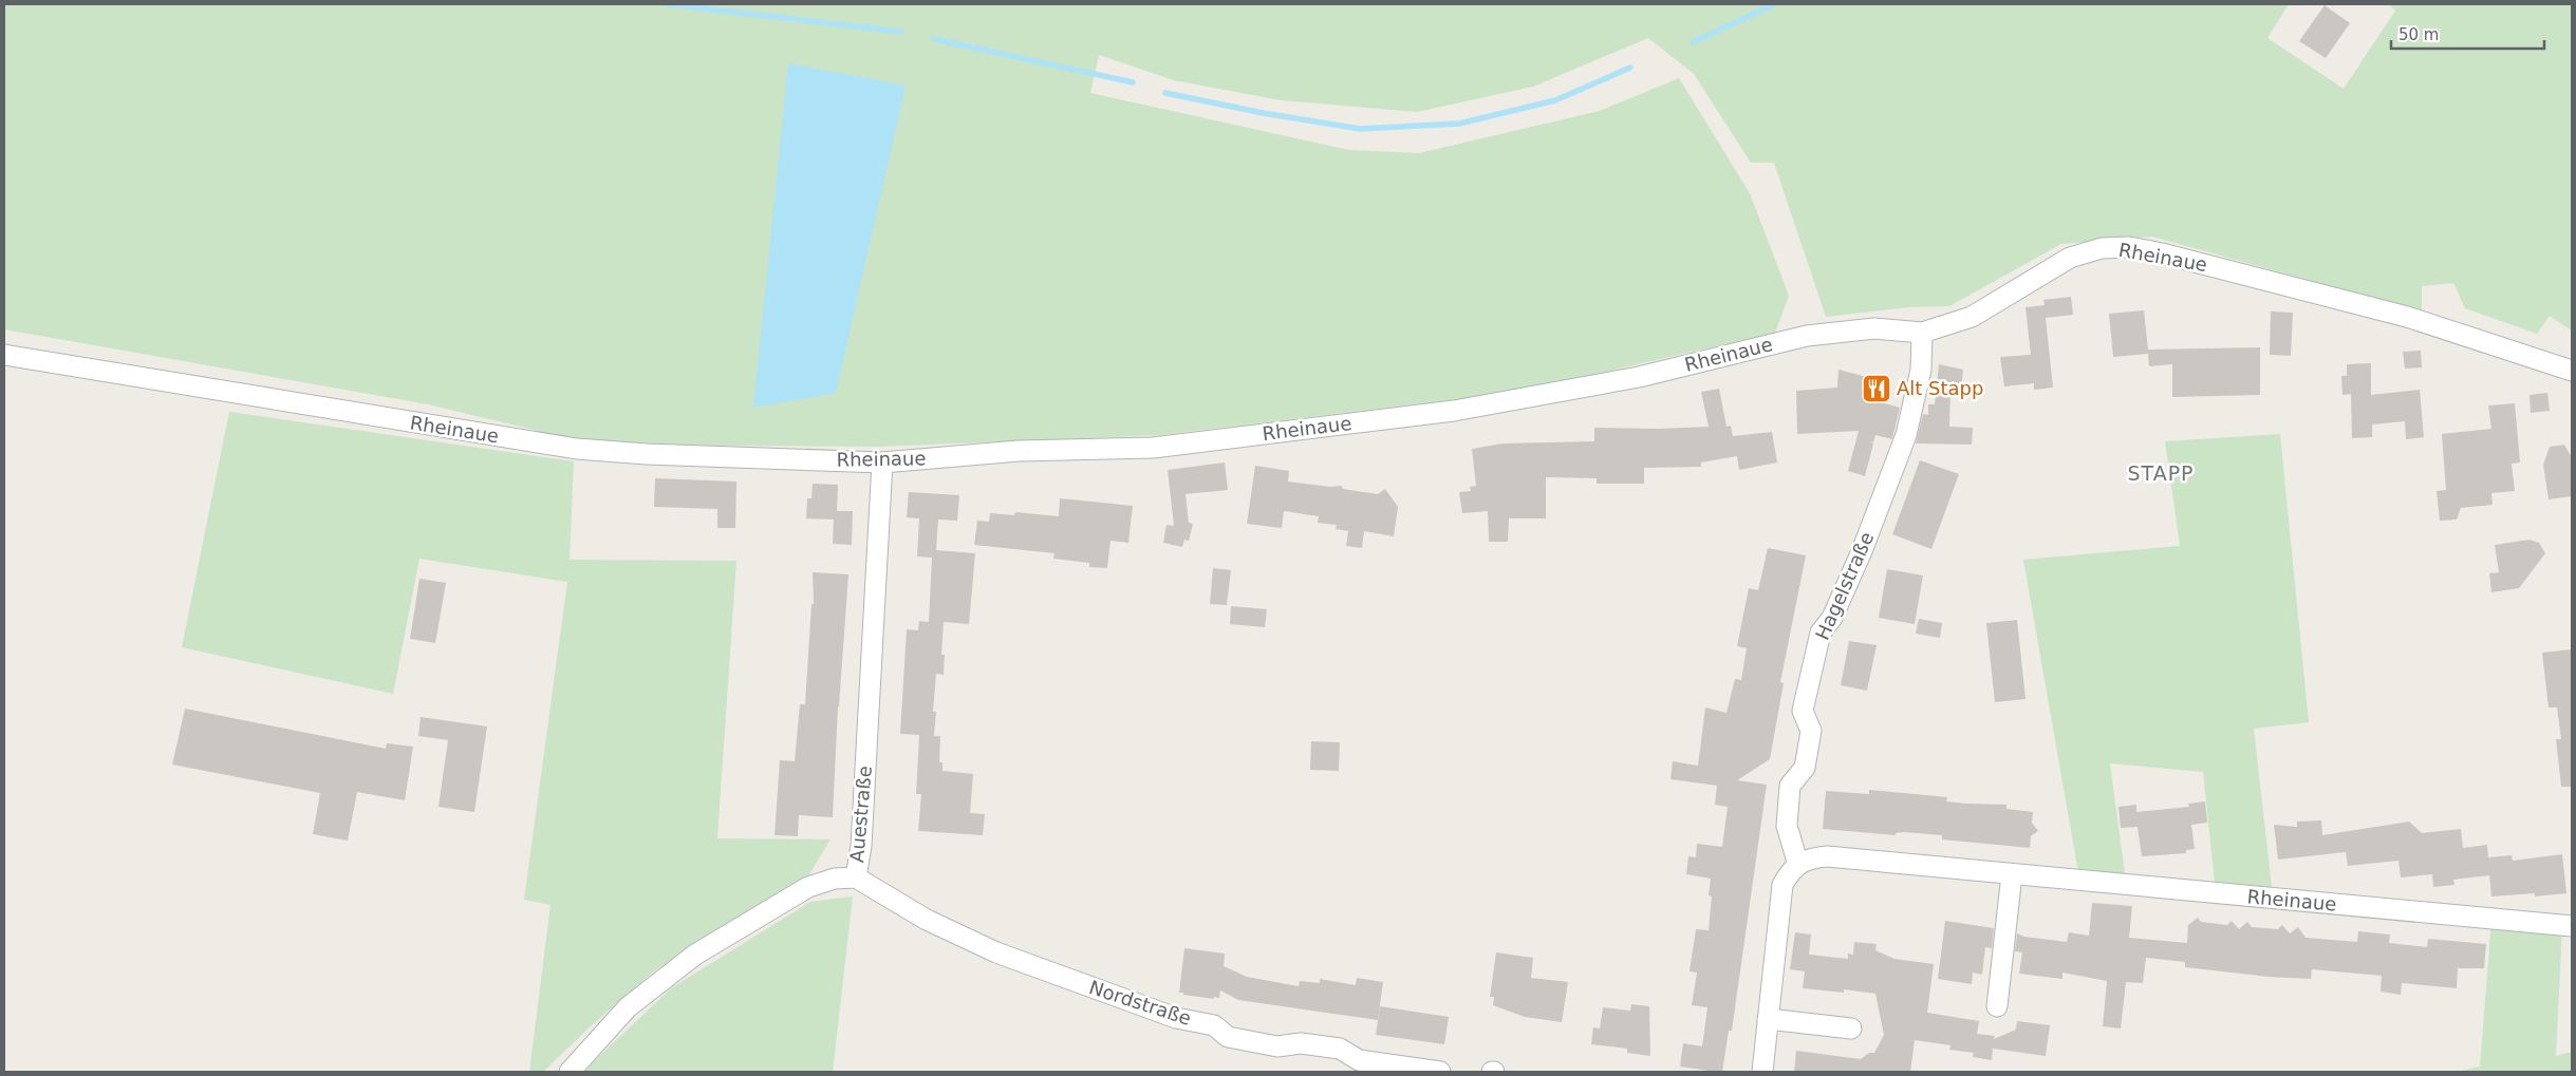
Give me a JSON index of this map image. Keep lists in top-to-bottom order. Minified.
{"streets":{"street":["Rheinaue","Hagelstraße","Auestraße","Nordstraße"]},"crossings":[["Rheinaue","Hagelstraße"],["Rheinaue","Auestraße"],["Auestraße","Nordstraße"]],"districts":["STAPP"],"places":{"restaurant":["Alt Stapp"]},"scale_bar":"50 m"}
